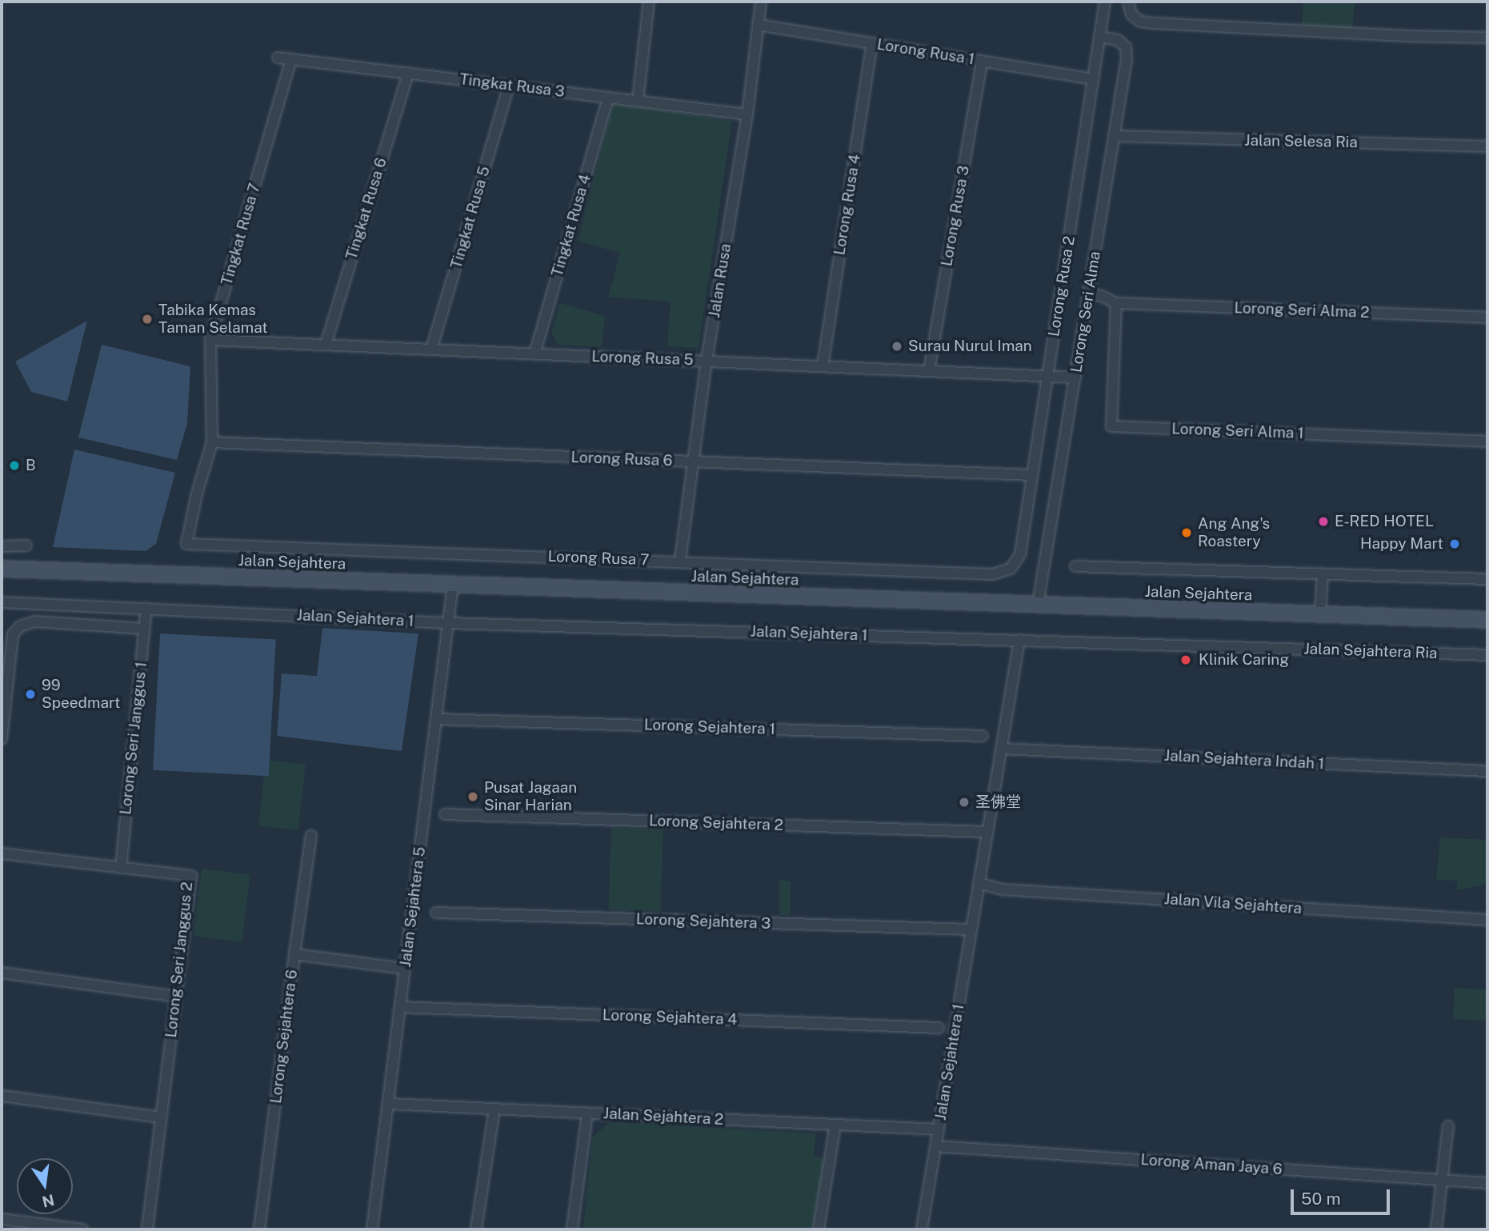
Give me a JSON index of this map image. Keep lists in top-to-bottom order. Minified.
{"streets":{"main road":["Jalan Sejahtera"],"street":["Lorong Rusa 1","Tingkat Rusa 3","Jalan Selesa Ria","Lorong Rusa 4","Tingkat Rusa 6","Lorong Rusa 3","Tingkat Rusa 5","Tingkat Rusa 4","Tingkat Rusa 7","Jalan Rusa","Lorong Rusa 2","Lorong Seri Alma 2","Lorong Seri Alma","Lorong Rusa 5","Lorong Seri Alma 1","Lorong Rusa 6","Lorong Rusa 7","Jalan Sejahtera 1","Jalan Sejahtera Ria","Lorong Sejahtera 1","Lorong Seri Janggus 1","Jalan Sejahtera Indah 1","Lorong Sejahtera 2","Jalan Vila Sejahtera","Jalan Sejahtera 5","Lorong Sejahtera 3","Lorong Seri Janggus 2","Lorong Sejahtera 4","Lorong Sejahtera 6","Jalan Sejahtera 2","Lorong Aman Jaya 6"]},"crossings":[["Lorong Rusa 1","Lorong Rusa 4"],["Lorong Rusa 1","Lorong Rusa 3"],["Lorong Rusa 1","Jalan Rusa"],["Lorong Rusa 1","Lorong Rusa 2"],["Tingkat Rusa 3","Tingkat Rusa 6"],["Tingkat Rusa 3","Tingkat Rusa 5"],["Tingkat Rusa 3","Tingkat Rusa 4"],["Tingkat Rusa 3","Tingkat Rusa 7"],["Tingkat Rusa 3","Jalan Rusa"],["Jalan Selesa Ria","Lorong Seri Alma"],["Lorong Rusa 4","Lorong Rusa 5"],["Tingkat Rusa 6","Lorong Rusa 5"],["Lorong Rusa 3","Lorong Rusa 5"],["Tingkat Rusa 5","Lorong Rusa 5"],["Tingkat Rusa 4","Lorong Rusa 5"],["Tingkat Rusa 7","Lorong Rusa 5"],["Tingkat Rusa 7","Lorong Rusa 6"],["Tingkat Rusa 7","Lorong Rusa 7"],["Jalan Rusa","Lorong Rusa 5"],["Jalan Rusa","Lorong Rusa 6"],["Jalan Rusa","Lorong Rusa 7"],["Lorong Rusa 2","Lorong Seri Alma"],["Lorong Rusa 2","Lorong Rusa 5"],["Lorong Rusa 2","Lorong Rusa 6"],["Lorong Rusa 2","Lorong Rusa 7"],["Lorong Seri Alma 2","Lorong Seri Alma"],["Lorong Seri Alma 2","Lorong Seri Alma 1"],["Lorong Seri Alma","Lorong Rusa 5"],["Lorong Seri Alma","Jalan Sejahtera"],["Jalan Sejahtera","Jalan Sejahtera 5"],["Jalan Sejahtera 1","Jalan Sejahtera Ria"],["Jalan Sejahtera 1","Lorong Seri Janggus 1"],["Jalan Sejahtera 1","Jalan Sejahtera Indah 1"],["Jalan Sejahtera 1","Lorong Sejahtera 2"],["Jalan Sejahtera 1","Jalan Vila Sejahtera"],["Jalan Sejahtera 1","Jalan Sejahtera 5"],["Jalan Sejahtera 1","Lorong Sejahtera 3"],["Jalan Sejahtera 1","Jalan Sejahtera 2"],["Jalan Sejahtera 1","Lorong Aman Jaya 6"],["Lorong Sejahtera 1","Jalan Sejahtera 5"],["Lorong Seri Janggus 1","Lorong Seri Janggus 2"],["Jalan Sejahtera 5","Lorong Sejahtera 4"],["Jalan Sejahtera 5","Lorong Sejahtera 6"],["Jalan Sejahtera 5","Jalan Sejahtera 2"]],"places":["Tabika Kemas Taman Selamat","Surau Nurul Iman","B","E-RED HOTEL","Ang Ang's Roastery","Happy Mart","Klinik Caring","99 Speedmart","Pusat Jagaan Sinar Harian","圣佛堂"],"scale_bar":"50 m","north":"bottom"}
